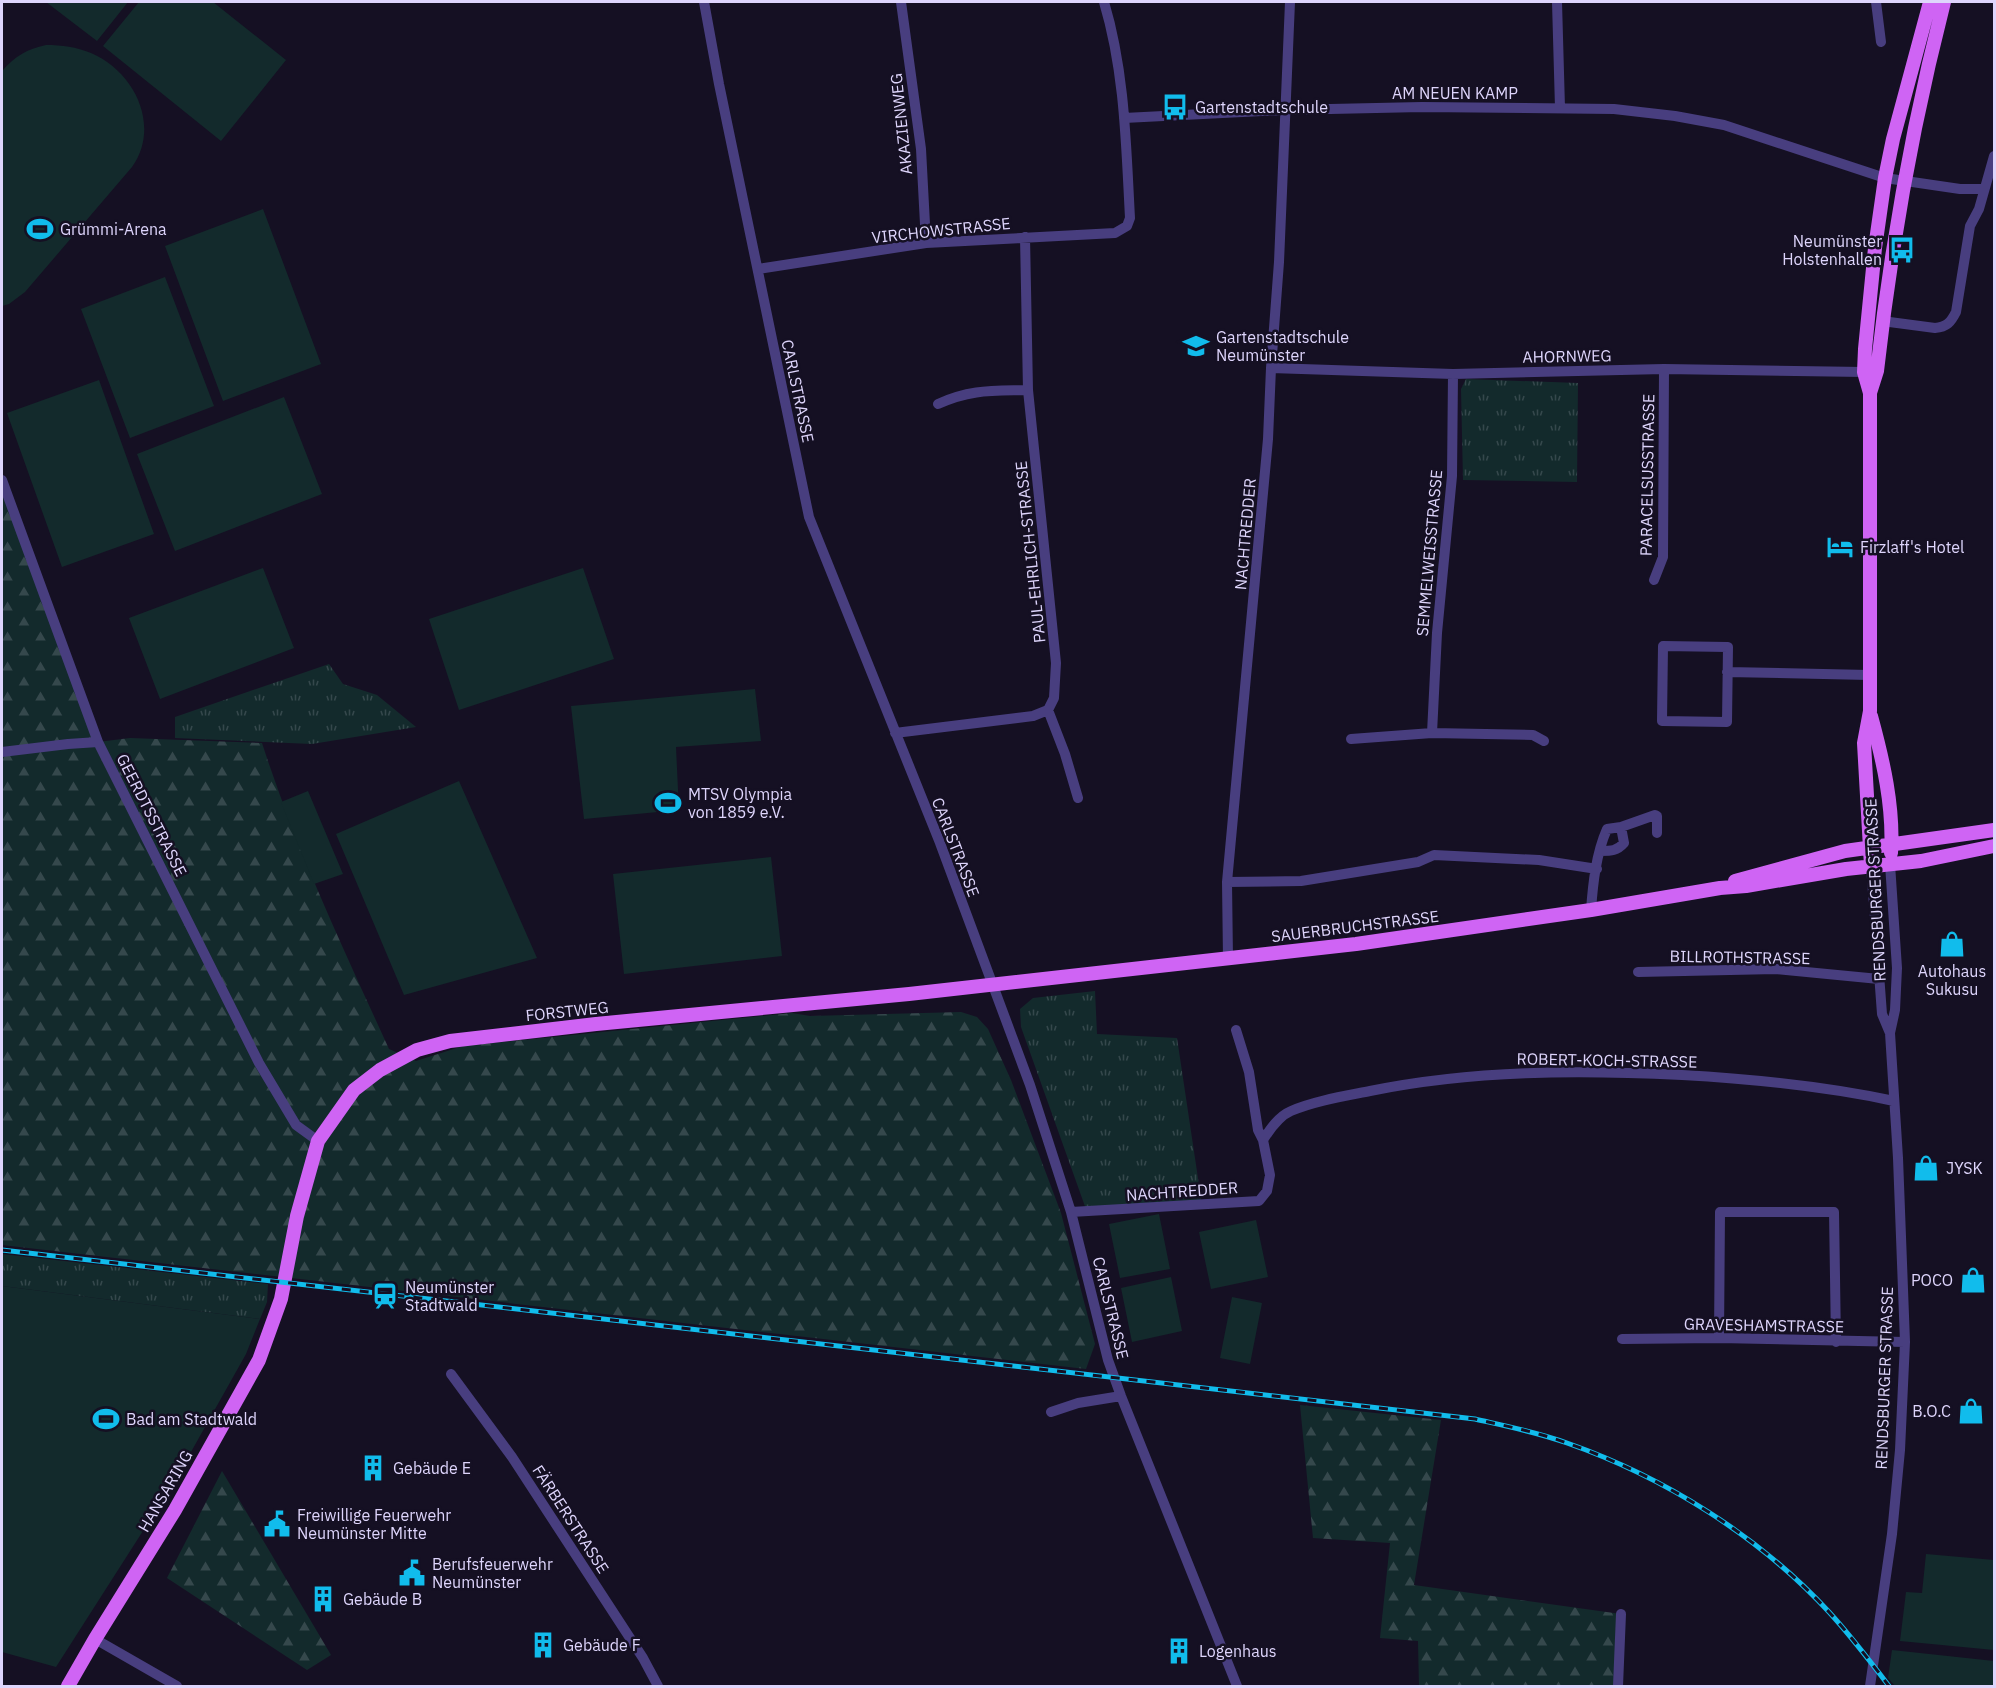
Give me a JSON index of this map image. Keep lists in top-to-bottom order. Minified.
{"streets":{"main road":["RENDSBURGER STRASSE","SAUERBRUCHSTRASSE","FORSTWEG","HANSARING"],"street":["AM NEUEN KAMP","AKAZIENWEG","VIRCHOWSTRASSE","AHORNWEG","CARLSTRASSE","PARACELSUSSTRASSE","NACHTREDDER","PAUL-EHRLICH-STRASSE","SEMMELWEISSTRASSE","GEERDTSSTRASSE","BILLROTHSTRASSE","ROBERT-KOCH-STRASSE","GRAVESHAMSTRASSE","FÄRBERSTRASSE"]},"crossings":[["AM NEUEN KAMP","VIRCHOWSTRASSE"],["AM NEUEN KAMP","NACHTREDDER"],["AM NEUEN KAMP","RENDSBURGER STRASSE"],["AKAZIENWEG","VIRCHOWSTRASSE"],["VIRCHOWSTRASSE","CARLSTRASSE"],["VIRCHOWSTRASSE","PAUL-EHRLICH-STRASSE"],["AHORNWEG","PARACELSUSSTRASSE"],["AHORNWEG","NACHTREDDER"],["AHORNWEG","SEMMELWEISSTRASSE"],["AHORNWEG","RENDSBURGER STRASSE"],["CARLSTRASSE","NACHTREDDER"],["CARLSTRASSE","SAUERBRUCHSTRASSE"],["CARLSTRASSE","FORSTWEG"],["NACHTREDDER","SAUERBRUCHSTRASSE"],["NACHTREDDER","ROBERT-KOCH-STRASSE"],["GEERDTSSTRASSE","FORSTWEG"],["RENDSBURGER STRASSE","SAUERBRUCHSTRASSE"],["RENDSBURGER STRASSE","BILLROTHSTRASSE"],["RENDSBURGER STRASSE","ROBERT-KOCH-STRASSE"],["RENDSBURGER STRASSE","GRAVESHAMSTRASSE"],["SAUERBRUCHSTRASSE","FORSTWEG"],["FORSTWEG","HANSARING"]],"places":{"bus stop":["Gartenstadtschule","Neumünster Holstenhallen"],"sports":["Grümmi-Arena","MTSV Olympia von 1859 e.V.","Bad am Stadtwald"],"school or university":["Gartenstadtschule Neumünster"],"hotel":["Firzlaff's Hotel"],"shop":["Autohaus Sukusu","JYSK","POCO","B.O.C"],"station":["Neumünster Stadtwald"],"building":["Gebäude E","Gebäude B","Gebäude F","Logenhaus"],"public building":["Freiwillige Feuerwehr Neumünster Mitte","Berufsfeuerwehr Neumünster"]}}
